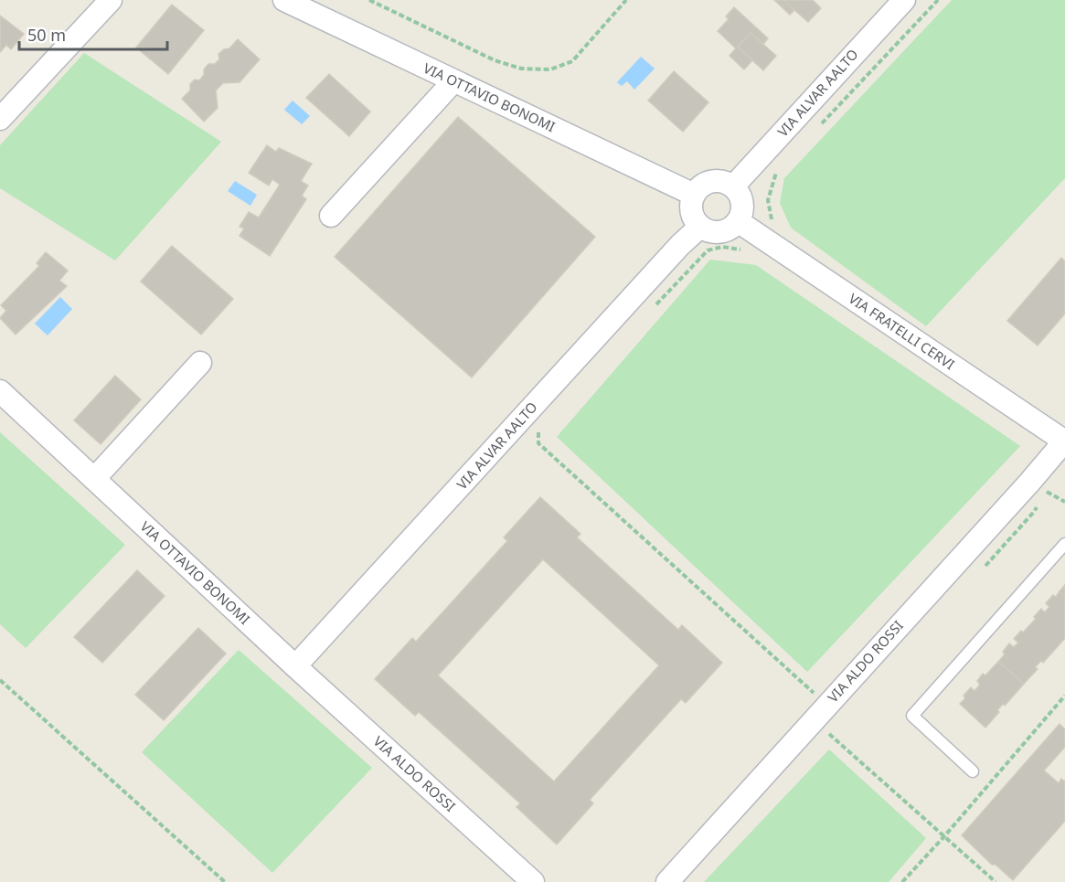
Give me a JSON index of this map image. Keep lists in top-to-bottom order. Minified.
{"streets":{"street":["VIA ALVAR AALTO","VIA OTTAVIO BONOMI","VIA FRATELLI CERVI","VIA ALDO ROSSI"]},"crossings":[["VIA ALVAR AALTO","VIA OTTAVIO BONOMI"],["VIA ALVAR AALTO","VIA FRATELLI CERVI"],["VIA ALVAR AALTO","VIA ALDO ROSSI"],["VIA OTTAVIO BONOMI","VIA FRATELLI CERVI"],["VIA OTTAVIO BONOMI","VIA ALDO ROSSI"],["VIA FRATELLI CERVI","VIA ALDO ROSSI"]],"scale_bar":"50 m"}
